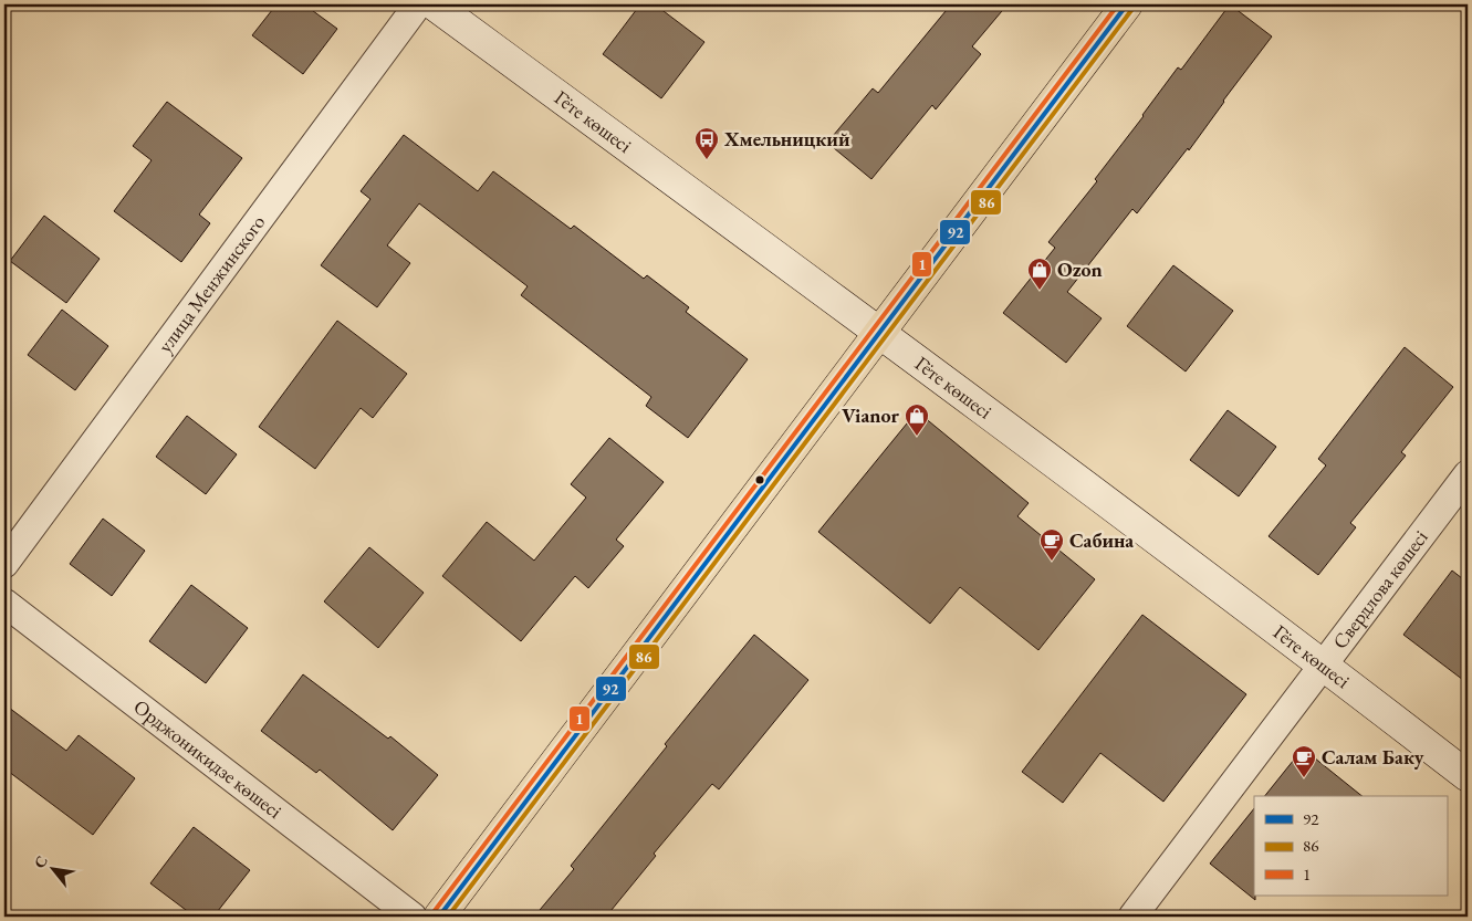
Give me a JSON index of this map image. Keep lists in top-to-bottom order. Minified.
{"streets":{"street":["Гёте көшесі","улица Менжинского","Свердлова көшесі","Орджоникидзе көшесі"]},"crossings":[["Гёте көшесі","Свердлова көшесі"]],"places":{"bus stop":["Хмельницкий"],"shop":["Ozon","Vianor"],"cafe":["Сабина","Салам Баку"]},"lines":["transit line 92","transit line 1","transit line 86"],"legend":["92","86","1"],"north":"top left"}
